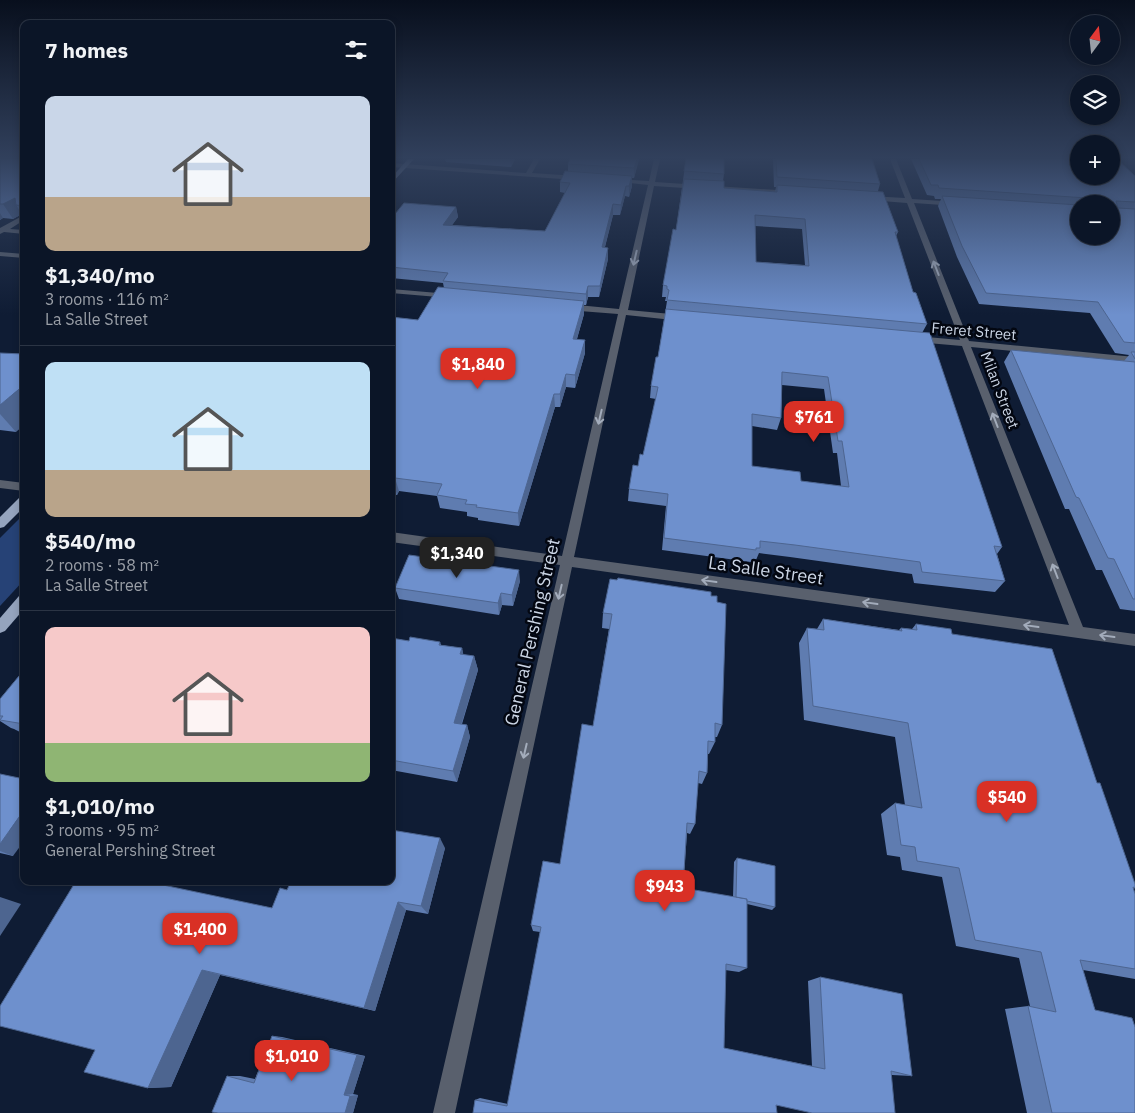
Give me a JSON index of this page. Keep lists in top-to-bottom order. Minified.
{"streets":{"street":["Freret Street","Milan Street","La Salle Street","General Pershing Street"]},"crossings":[["Freret Street","Milan Street"],["Milan Street","La Salle Street"],["La Salle Street","General Pershing Street"]],"one_way":["Milan Street","La Salle Street","General Pershing Street"],"north":"top","page":{"map_buttons":["+","−"],"heading":"7 homes","list":[{"name":"$1,340/mo","note":"3 rooms · 116 m² · La Salle Street"},{"name":"$540/mo","note":"2 rooms · 58 m² · La Salle Street"},{"name":"$1,010/mo","note":"3 rooms · 95 m² · General Pershing Street"}],"price":["$1,840","$761","$1,340","$540","$943","$1,400","$1,010"]}}
